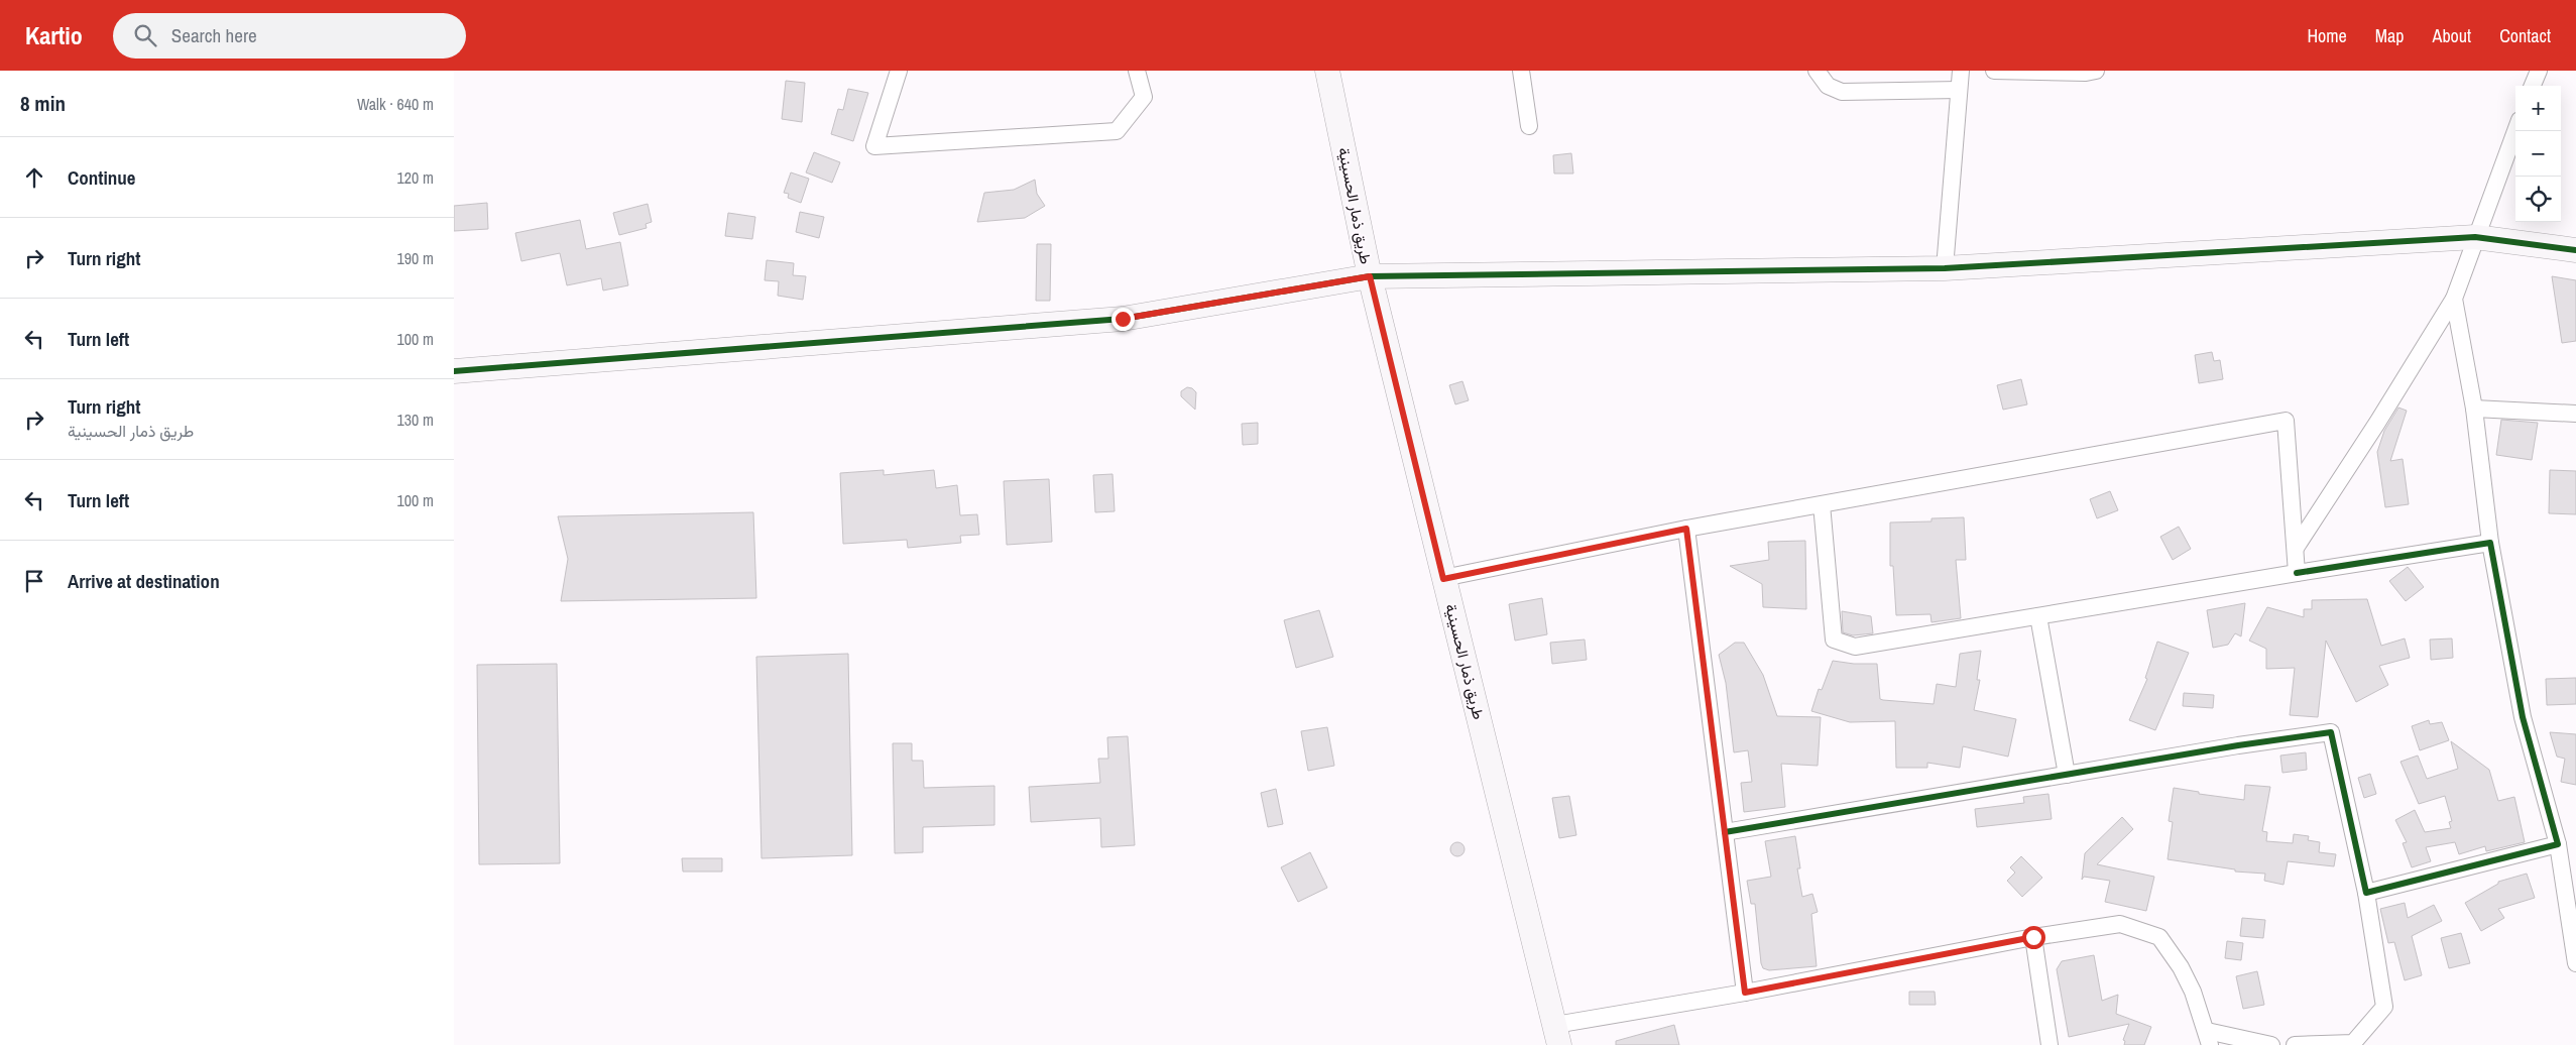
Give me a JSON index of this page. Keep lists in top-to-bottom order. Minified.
{"streets":{"street":["طريق ذمار الحسينية"]},"page":{"header":"Kartio","search":"Search here","nav":["Home","Map","About","Contact"],"heading":["8 min","Walk · 640 m"],"map_buttons":["+","−"],"list":[["Continue","120 m"],["Turn right","190 m"],["Turn left","100 m"],["Turn right","طريق ذمار الحسينية","130 m"],["Turn left","100 m"],"Arrive at destination"]}}
